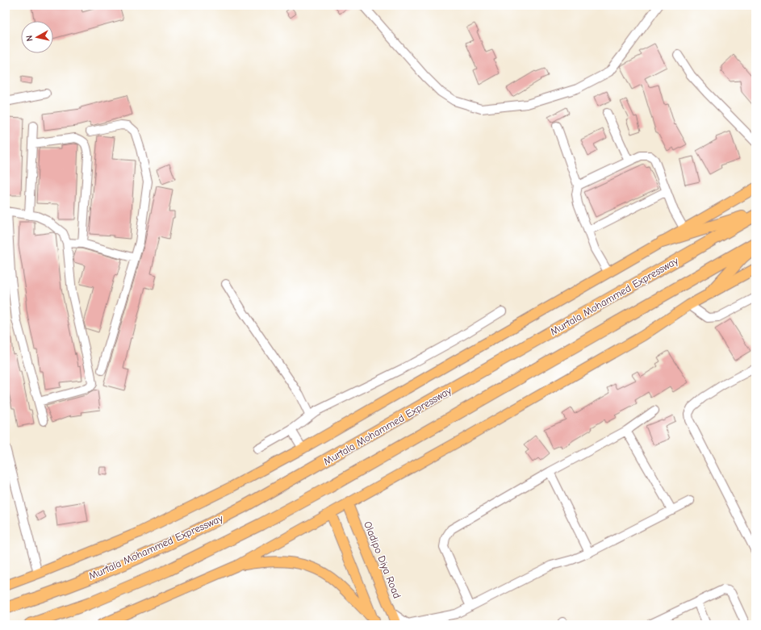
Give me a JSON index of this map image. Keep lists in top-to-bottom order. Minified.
{"streets":{"highway":["Murtala Mohammed Expressway"],"main road":["Oladipo Diya Road"]},"north":"left"}
